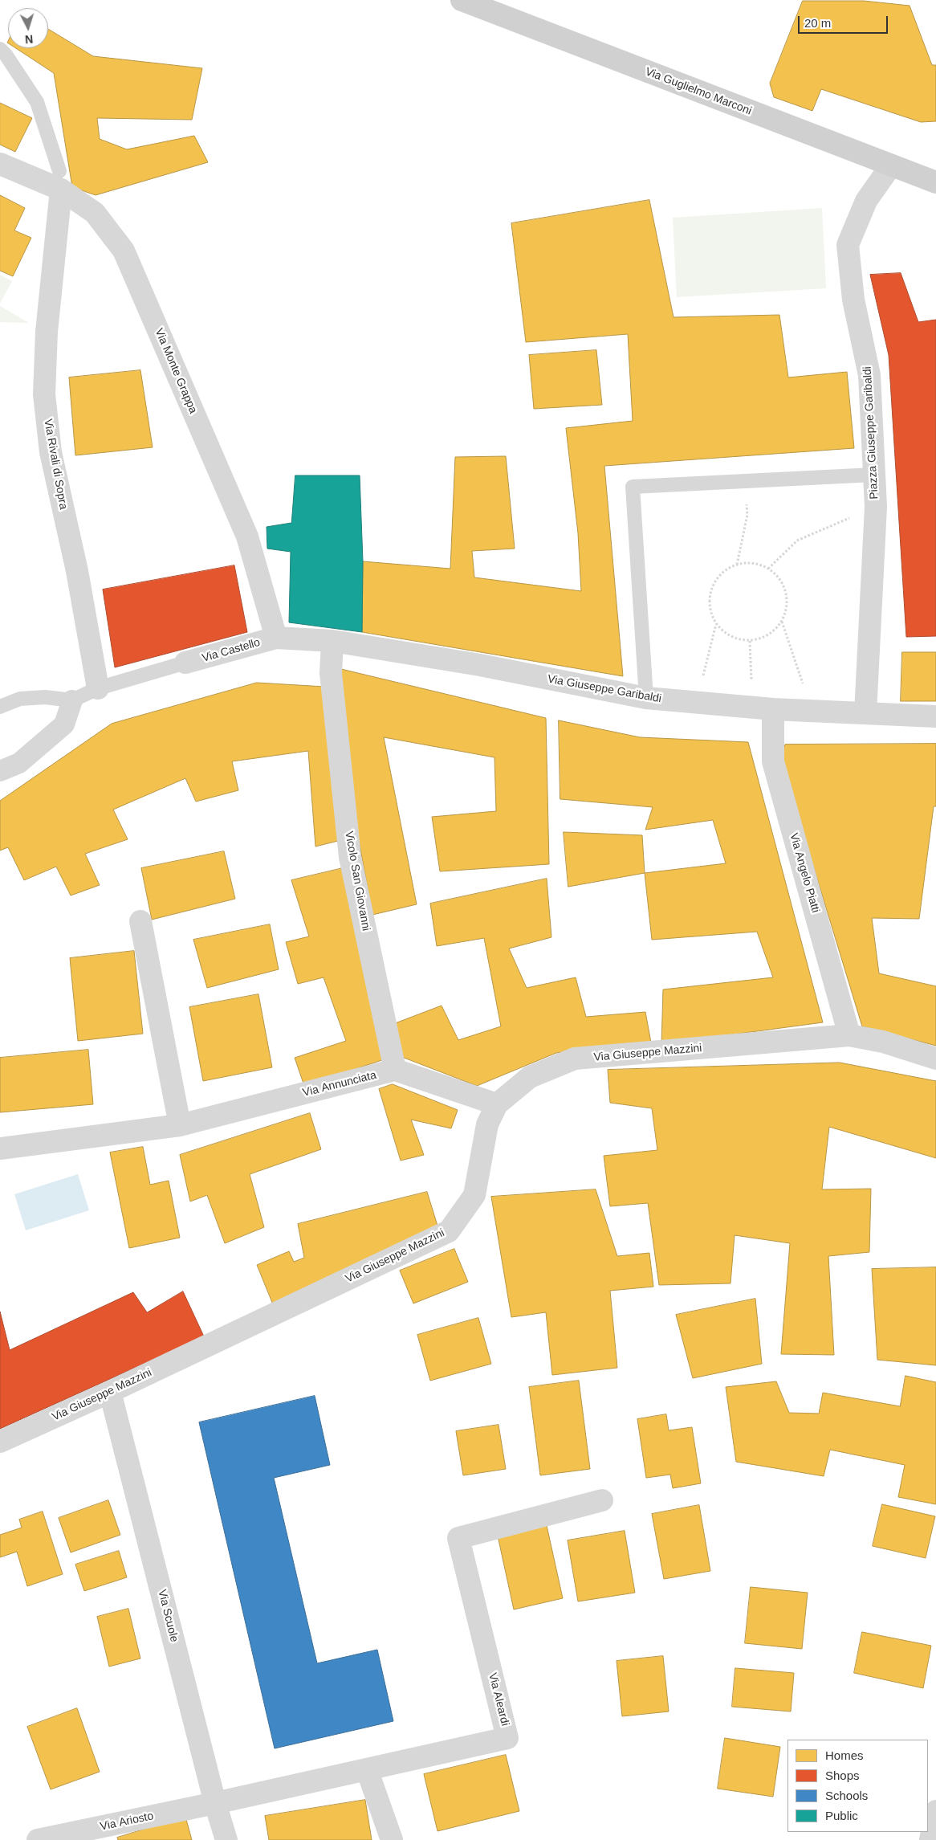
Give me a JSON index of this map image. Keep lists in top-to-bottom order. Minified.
{"streets":{"main road":["Via Guglielmo Marconi"],"street":["Via Monte Grappa","Piazza Giuseppe Garibaldi","Via Rivali di Sopra","Via Castello","Via Giuseppe Garibaldi","Via Angelo Piatti","Vicolo San Giovanni","Via Giuseppe Mazzini","Via Annunciata","Via Scuole","Via Aleardi","Via Ariosto"]},"crossings":[["Via Guglielmo Marconi","Piazza Giuseppe Garibaldi"],["Via Monte Grappa","Via Rivali di Sopra"],["Via Monte Grappa","Via Castello"],["Via Monte Grappa","Via Giuseppe Garibaldi"],["Piazza Giuseppe Garibaldi","Via Giuseppe Garibaldi"],["Via Castello","Via Giuseppe Garibaldi"],["Via Giuseppe Garibaldi","Via Angelo Piatti"],["Via Giuseppe Garibaldi","Vicolo San Giovanni"],["Via Angelo Piatti","Via Giuseppe Mazzini"],["Vicolo San Giovanni","Via Annunciata"],["Via Giuseppe Mazzini","Via Scuole"],["Via Scuole","Via Aleardi"],["Via Scuole","Via Ariosto"],["Via Aleardi","Via Ariosto"]],"legend":["Homes","Shops","Schools","Public"],"scale_bar":"20 m","north":"bottom"}
